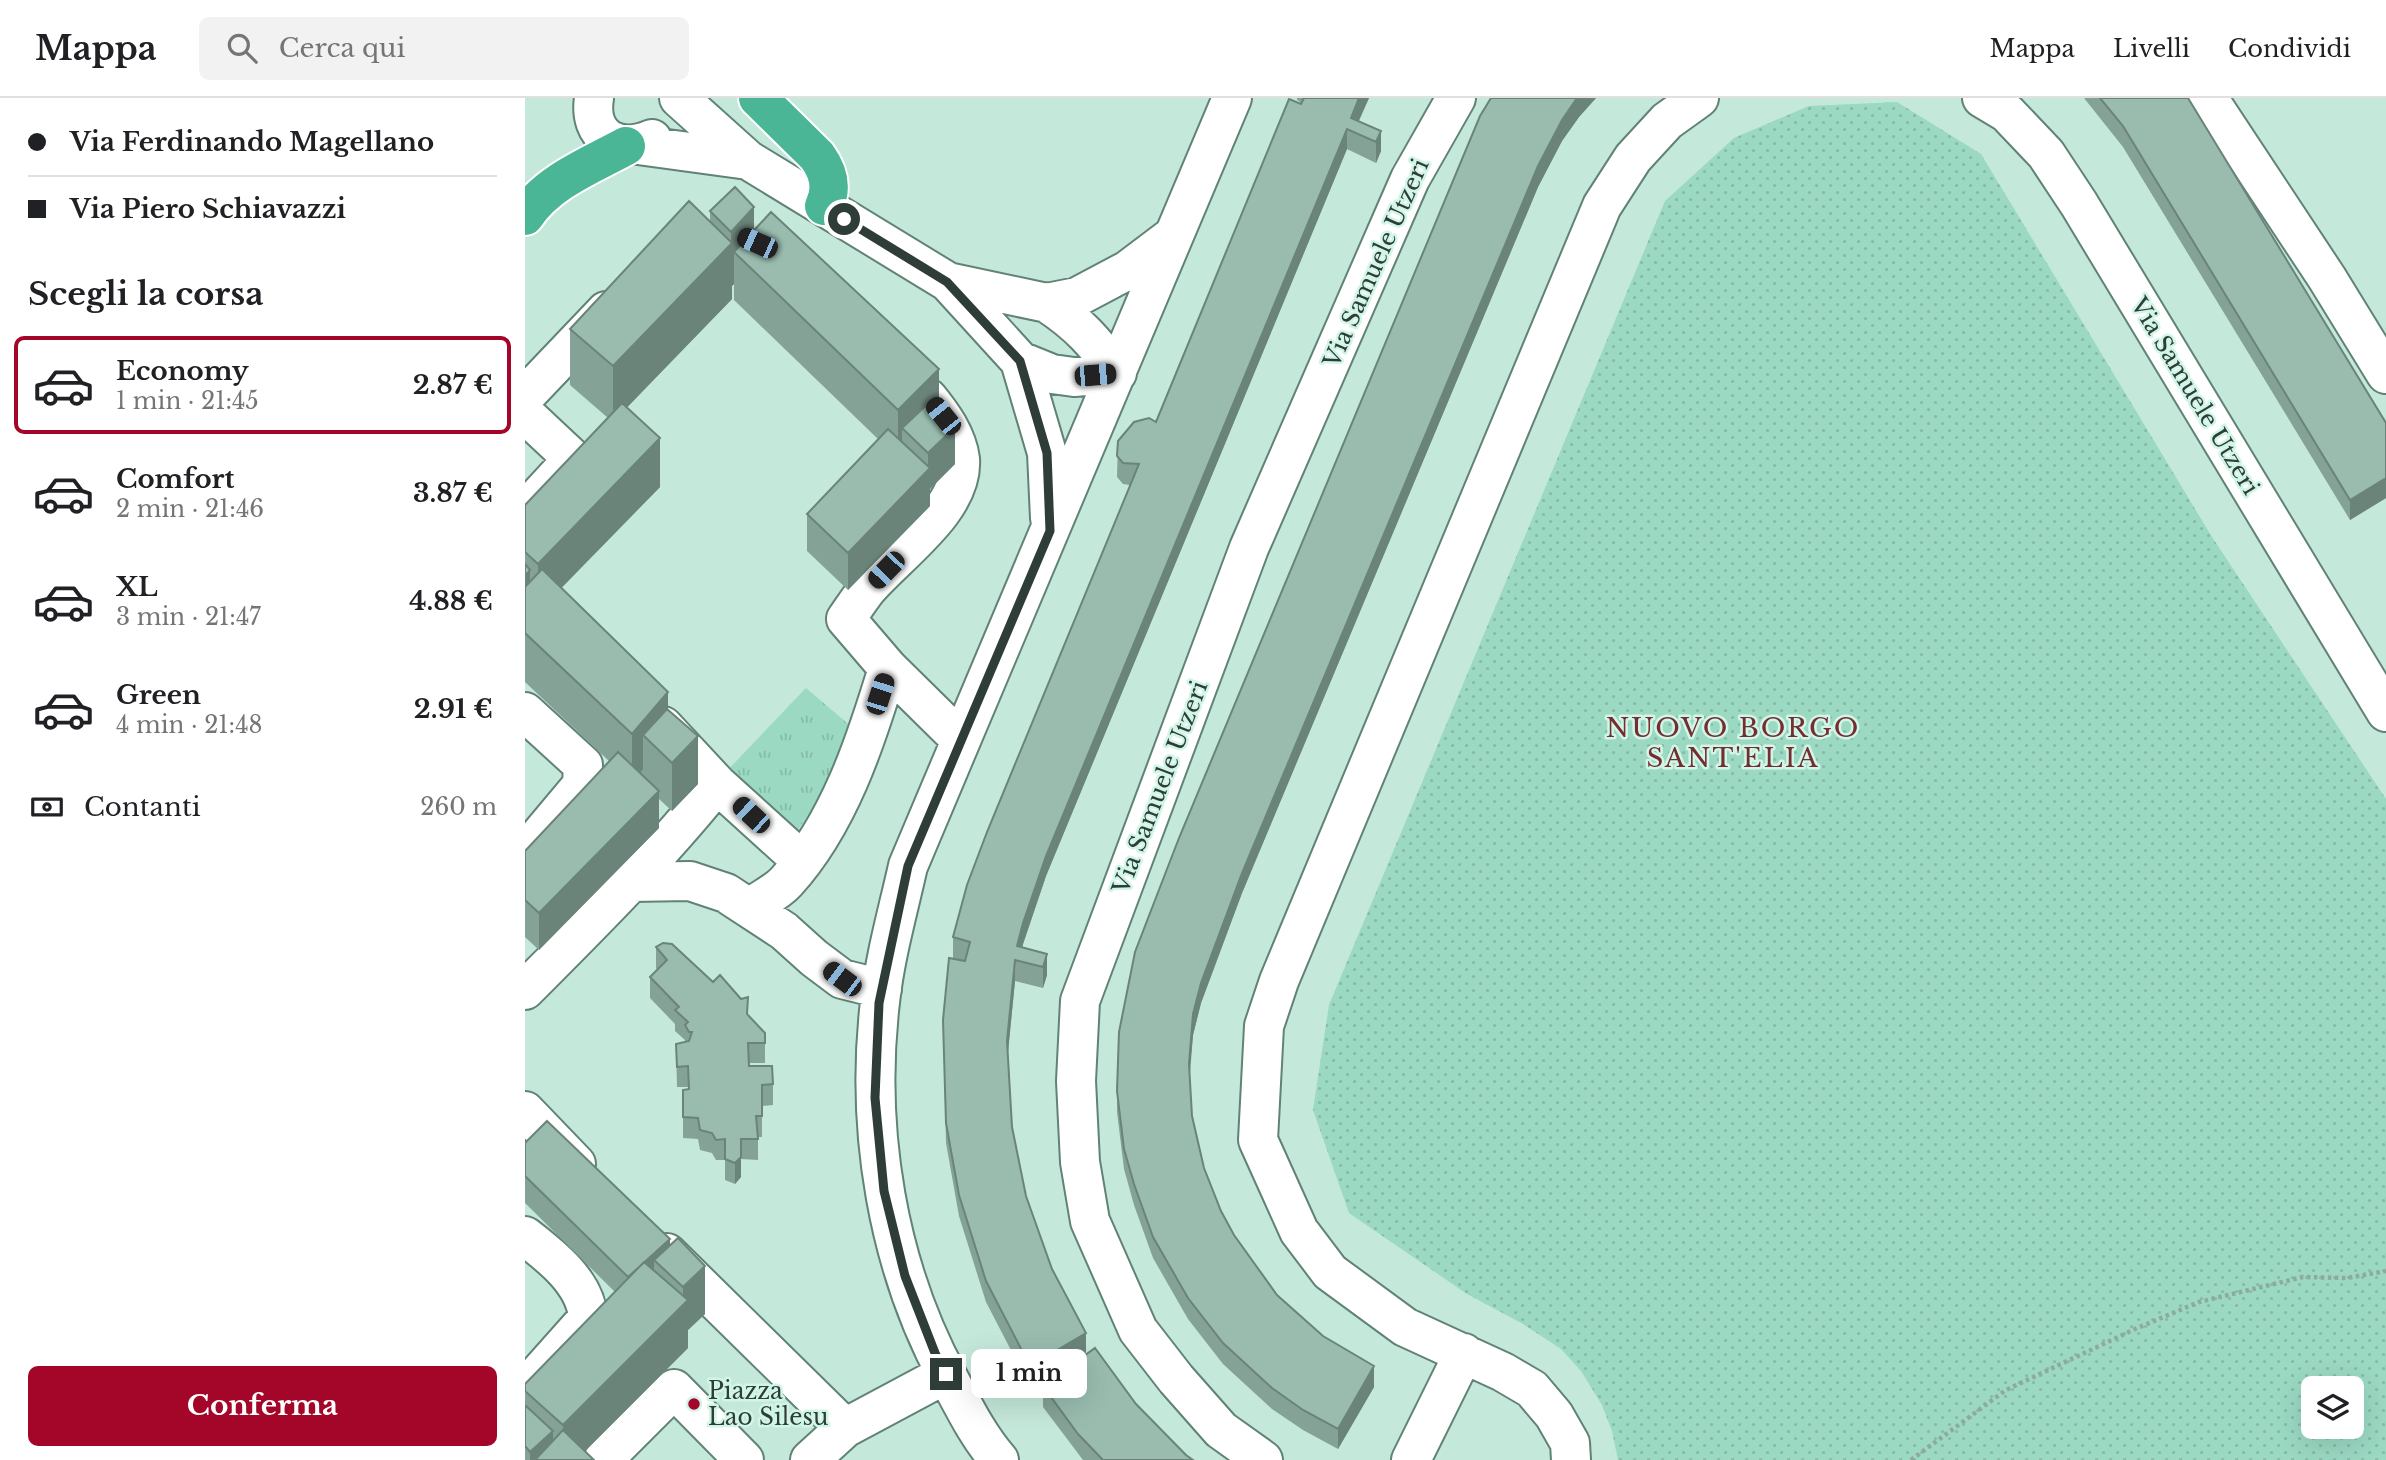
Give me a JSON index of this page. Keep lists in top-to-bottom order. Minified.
{"streets":{"street":["Via Samuele Utzeri"]},"districts":["NUOVO BORGO SANT'ELIA"],"places":["Piazza Lao Silesu"],"page":{"header":"Mappa","search":"Cerca qui","nav":["Mappa","Livelli","Condividi"],"banner":["Via Ferdinando Magellano","Via Piero Schiavazzi"],"heading":"Scegli la corsa","list":[{"name":"Economy","note":"1 min · 21:45","value":"2.87 €"},{"name":"Comfort","note":"2 min · 21:46","value":"3.87 €"},{"name":"XL","note":"3 min · 21:47","value":"4.88 €"},{"name":"Green","note":"4 min · 21:48","value":"2.91 €"}],"pay":["Contanti","260 m"],"bubble":"1 min","buttons":"Conferma"}}
